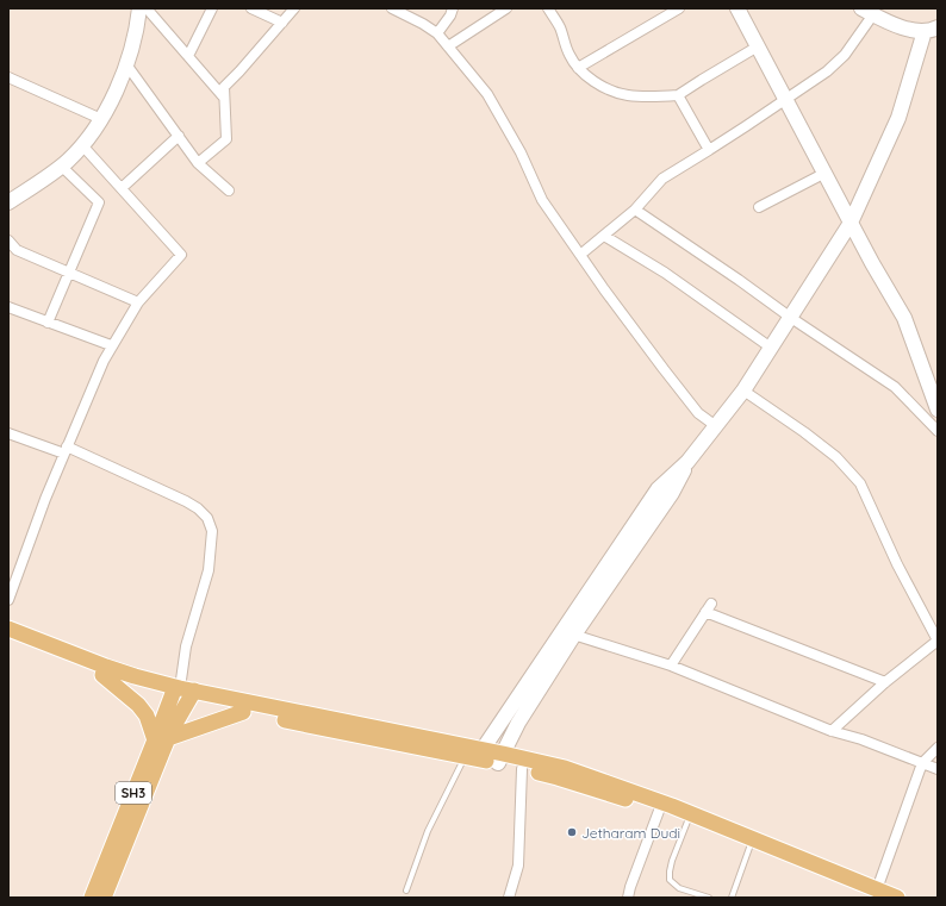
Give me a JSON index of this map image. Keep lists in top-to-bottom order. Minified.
{"streets":{"main road":["SH3"]},"places":["Jetharam Dudi"]}
